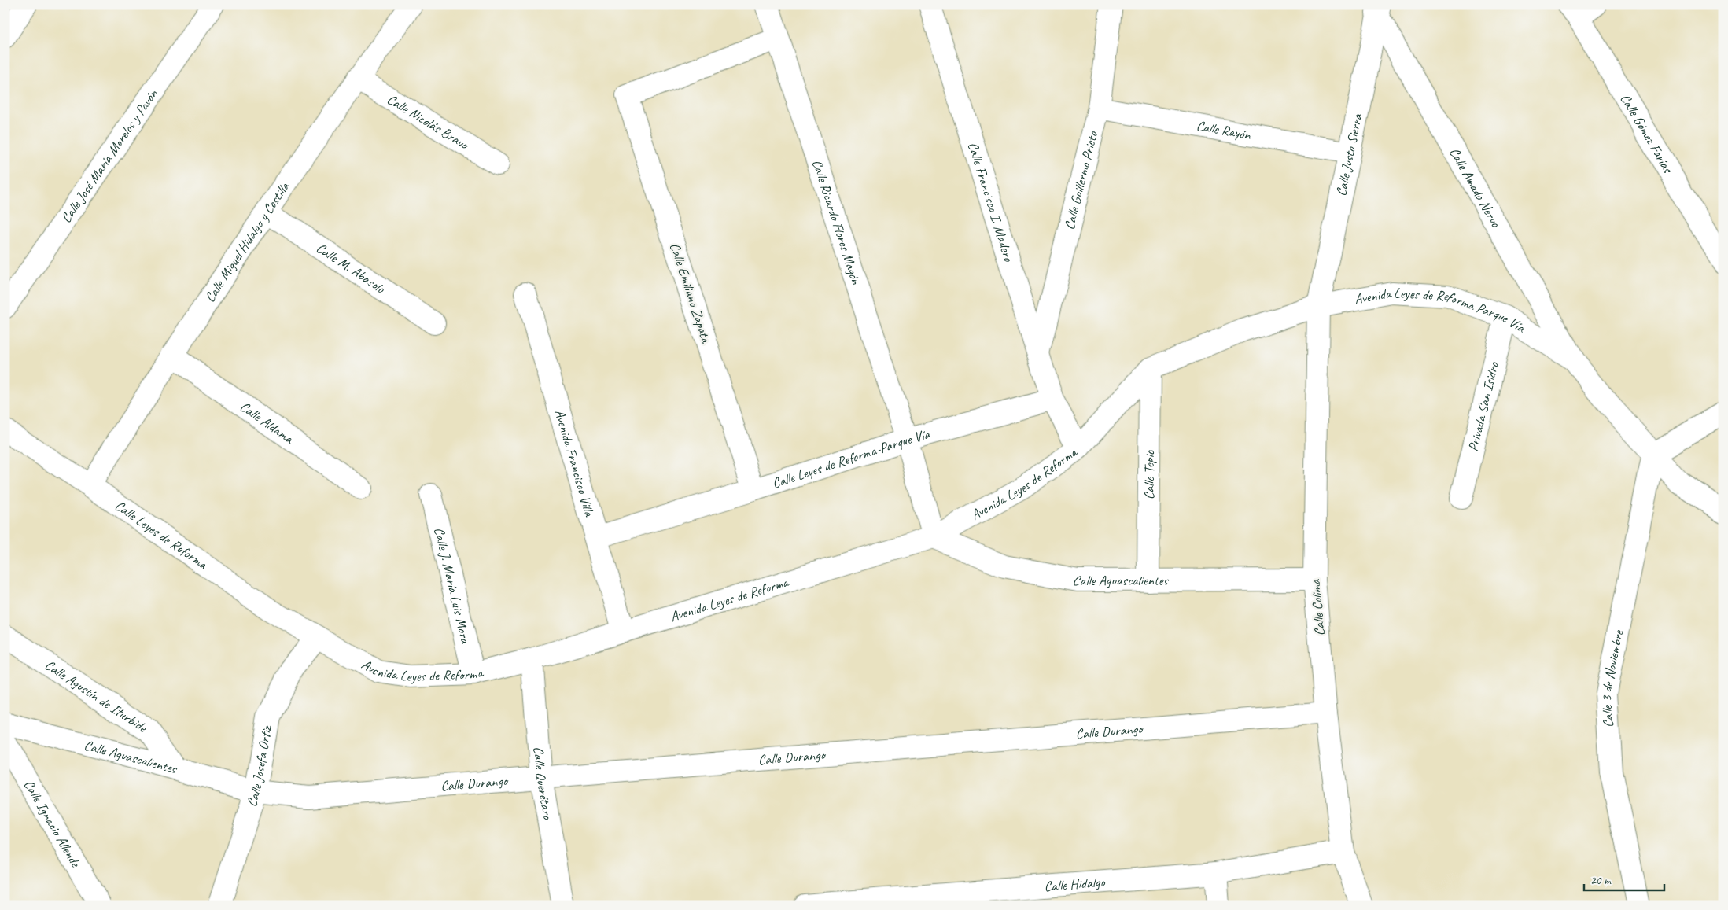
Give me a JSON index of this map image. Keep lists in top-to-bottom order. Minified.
{"streets":{"street":["Calle Nicolás Bravo","Calle Rayón","Calle Gómez Farías","Calle Justo Sierra","Calle José María Morelos y Pavón","Calle Guillermo Prieto","Calle Amado Nervo","Calle Francisco I. Madero","Calle Ricardo Flores Magón","Calle Miguel Hidalgo y Costilla","Calle M. Abasolo","Calle Emiliano Zapata","Avenida Leyes de Reforma Parque Vía","Privada San Isidro","Calle Aldama","Calle Leyes de Reforma-Parque Vía","Avenida Francisco Villa","Calle Tepic","Avenida Leyes de Reforma","Calle Leyes de Reforma","Calle Aguascalientes","Calle J. María Luis Mora","Calle Colima","Calle 3 de Noviembre","Calle Agustín de Iturbide","Calle Durango","Calle Josefa Ortiz","Calle Querétaro","Calle Ignacio Allende","Calle Hidalgo"]},"crossings":[["Calle Nicolás Bravo","Calle Miguel Hidalgo y Costilla"],["Calle Rayón","Calle Justo Sierra"],["Calle Rayón","Calle Guillermo Prieto"],["Calle Justo Sierra","Calle Amado Nervo"],["Calle Justo Sierra","Avenida Leyes de Reforma Parque Vía"],["Calle Justo Sierra","Calle Colima"],["Calle Guillermo Prieto","Calle Francisco I. Madero"],["Calle Amado Nervo","Avenida Leyes de Reforma Parque Vía"],["Calle Francisco I. Madero","Calle Leyes de Reforma-Parque Vía"],["Calle Ricardo Flores Magón","Calle Emiliano Zapata"],["Calle Ricardo Flores Magón","Calle Leyes de Reforma-Parque Vía"],["Calle Ricardo Flores Magón","Avenida Leyes de Reforma"],["Calle Ricardo Flores Magón","Calle Aguascalientes"],["Calle Miguel Hidalgo y Costilla","Calle M. Abasolo"],["Calle Miguel Hidalgo y Costilla","Calle Aldama"],["Calle Miguel Hidalgo y Costilla","Calle Leyes de Reforma"],["Calle Emiliano Zapata","Calle Leyes de Reforma-Parque Vía"],["Avenida Leyes de Reforma Parque Vía","Privada San Isidro"],["Avenida Leyes de Reforma Parque Vía","Calle Tepic"],["Avenida Leyes de Reforma Parque Vía","Avenida Leyes de Reforma"],["Avenida Leyes de Reforma Parque Vía","Calle Colima"],["Avenida Leyes de Reforma Parque Vía","Calle 3 de Noviembre"],["Calle Leyes de Reforma-Parque Vía","Avenida Francisco Villa"],["Avenida Francisco Villa","Avenida Leyes de Reforma"],["Calle Tepic","Calle Aguascalientes"],["Avenida Leyes de Reforma","Calle Leyes de Reforma"],["Avenida Leyes de Reforma","Calle Aguascalientes"],["Avenida Leyes de Reforma","Calle J. María Luis Mora"],["Avenida Leyes de Reforma","Calle Josefa Ortiz"],["Avenida Leyes de Reforma","Calle Querétaro"],["Calle Leyes de Reforma","Calle Josefa Ortiz"],["Calle Aguascalientes","Calle Colima"],["Calle Aguascalientes","Calle Agustín de Iturbide"],["Calle Aguascalientes","Calle Durango"],["Calle Aguascalientes","Calle Josefa Ortiz"],["Calle Aguascalientes","Calle Ignacio Allende"],["Calle Colima","Calle Durango"],["Calle Colima","Calle Hidalgo"],["Calle Durango","Calle Josefa Ortiz"],["Calle Durango","Calle Querétaro"]],"scale_bar":"20 m"}
